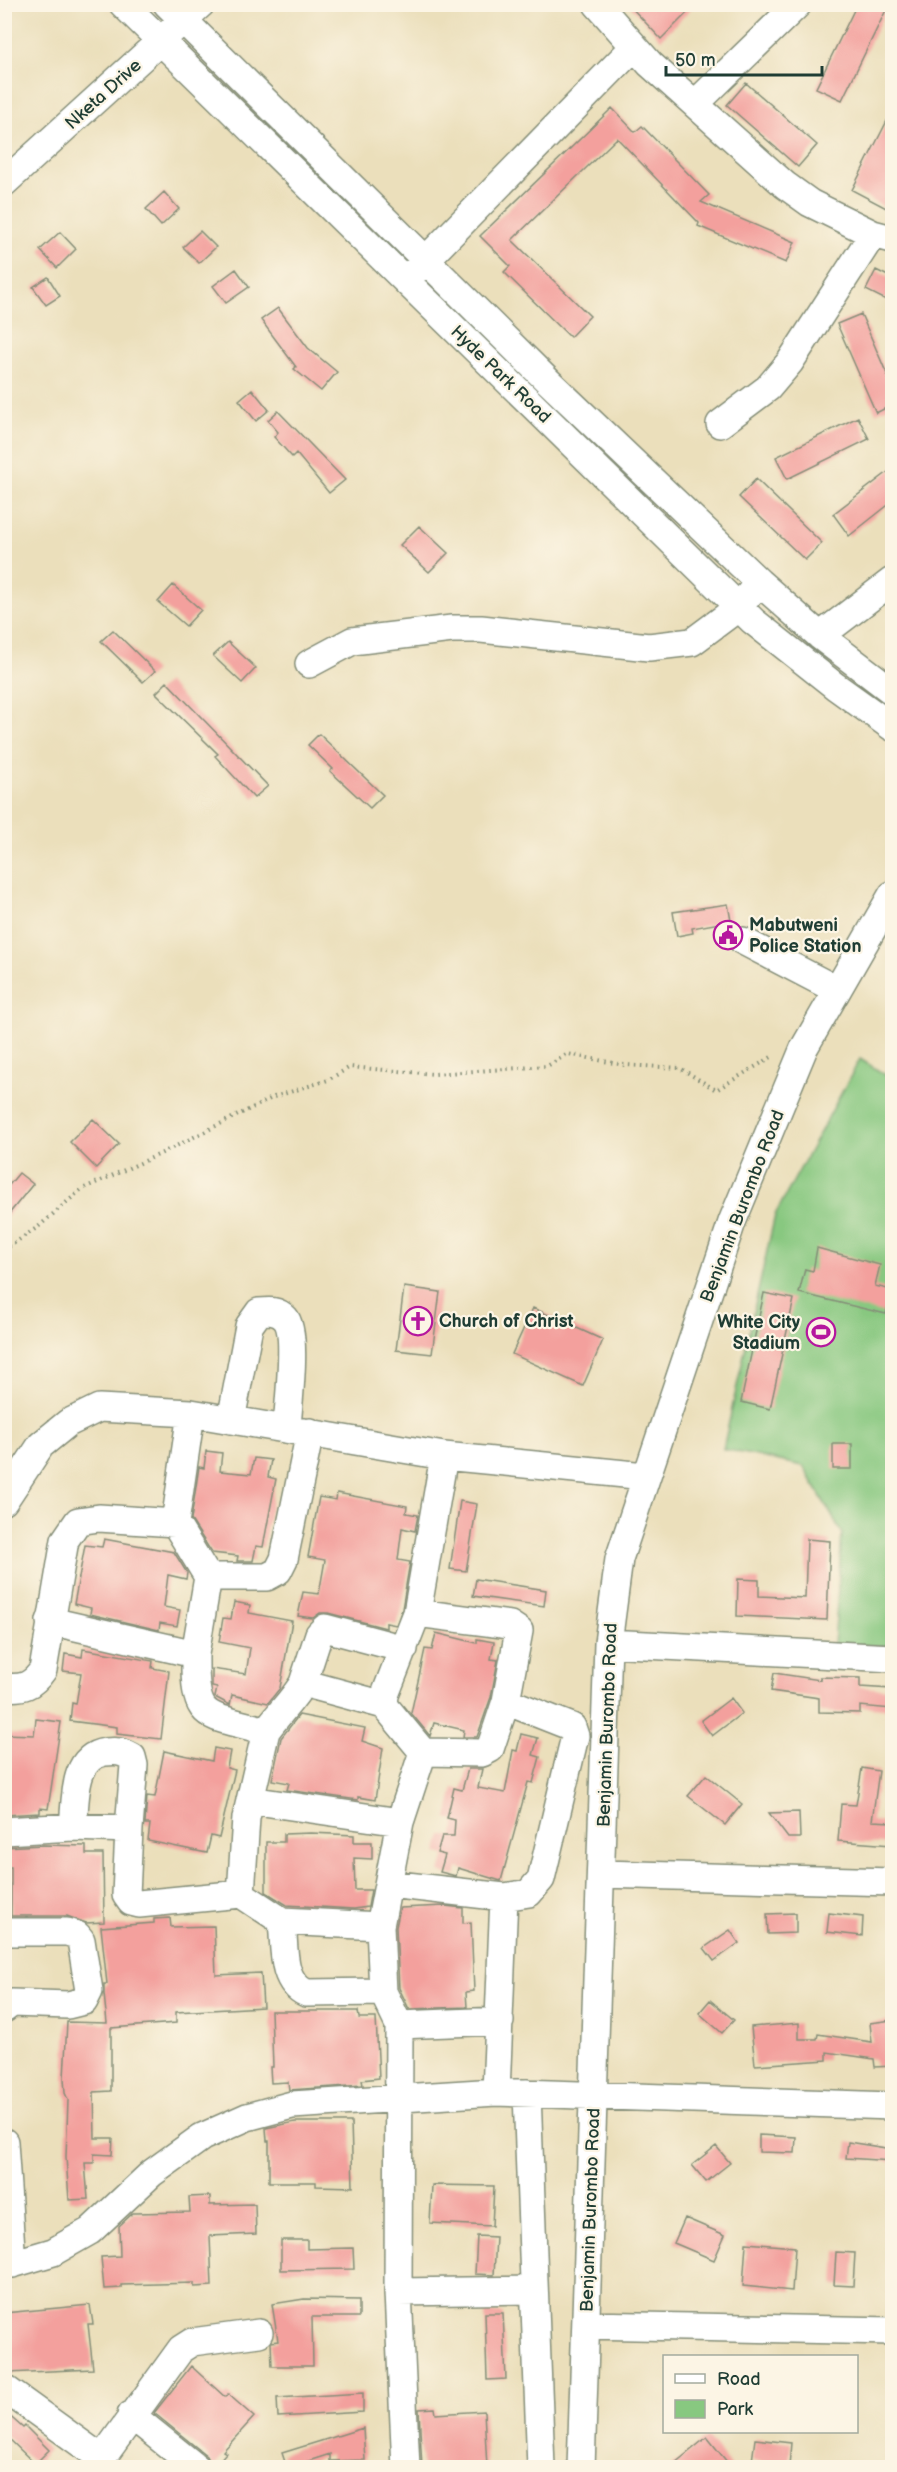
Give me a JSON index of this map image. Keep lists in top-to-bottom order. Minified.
{"streets":{"street":["Nketa Drive","Hyde Park Road","Benjamin Burombo Road"]},"crossings":[["Nketa Drive","Hyde Park Road"]],"places":{"public building":["Mabutweni Police Station"],"church":["Church of Christ"],"sports":["White City Stadium"]},"legend":["Road","Park"],"scale_bar":"50 m"}
